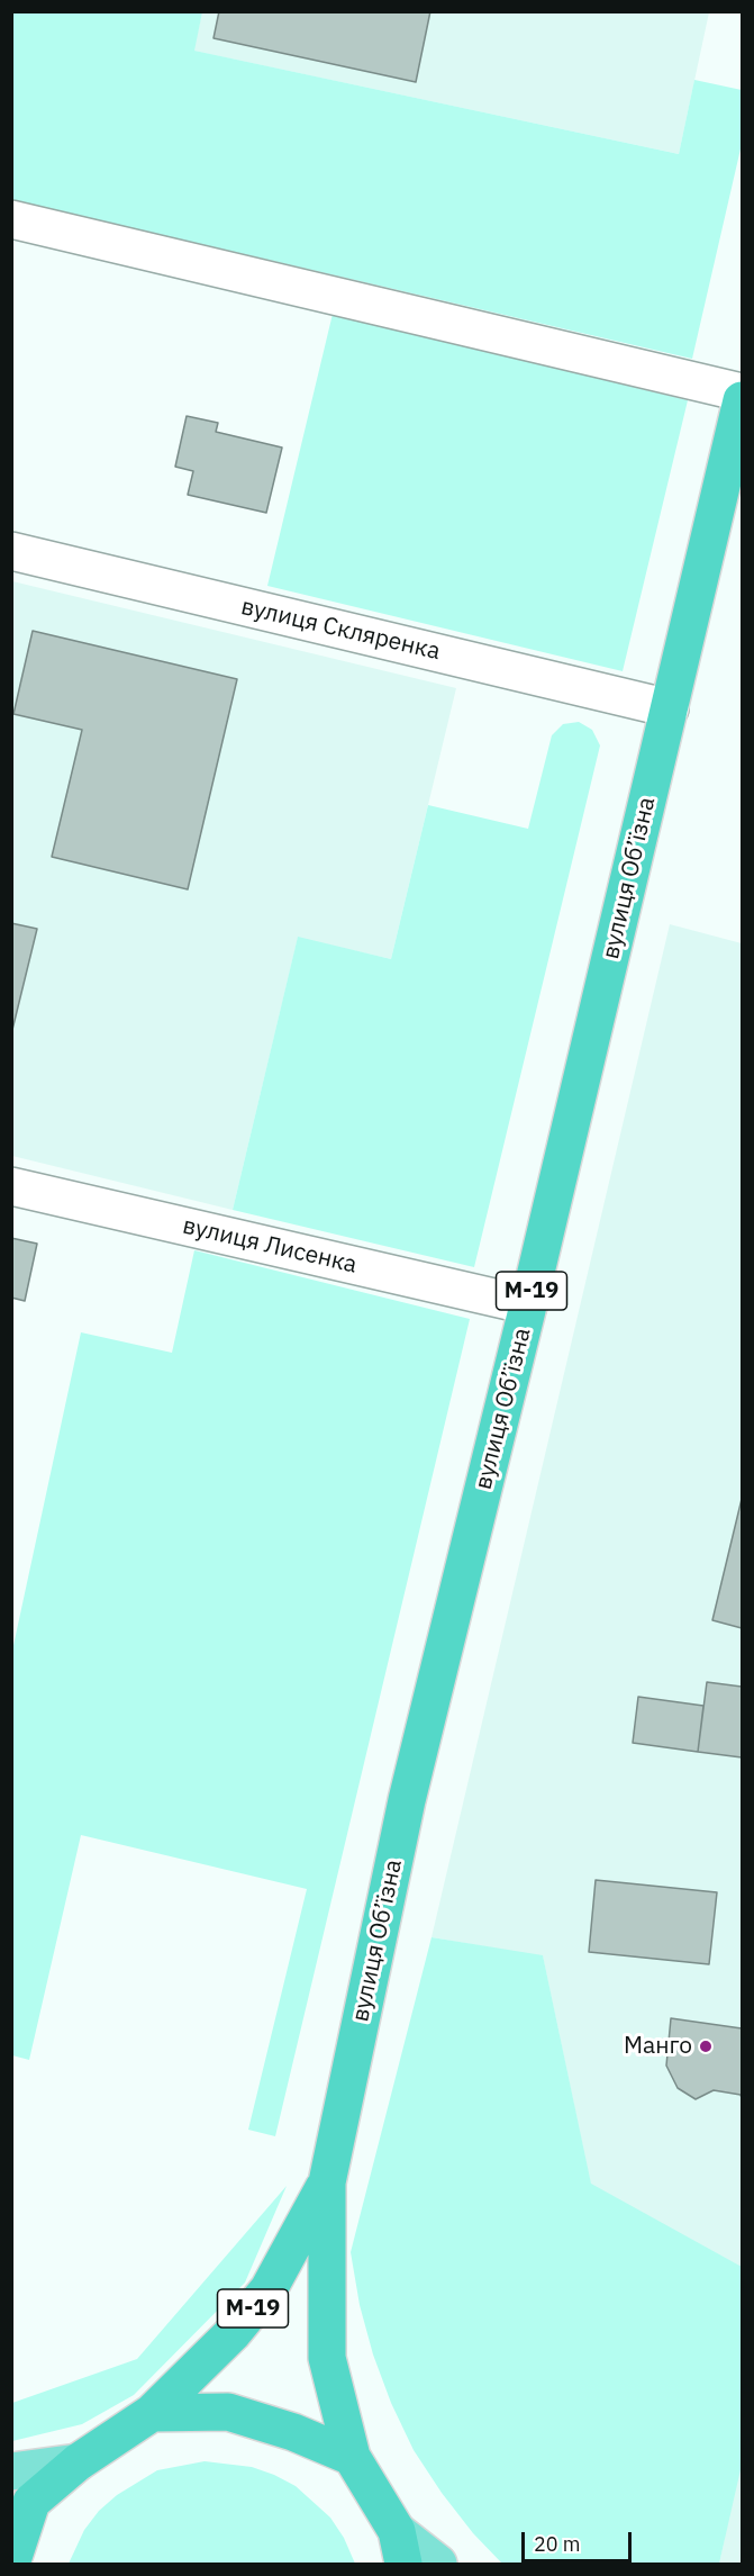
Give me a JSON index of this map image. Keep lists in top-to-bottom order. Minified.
{"streets":{"highway":["вулиця Об’їзна","М-19"],"street":["вулиця Скляренка","вулиця Лисенка"]},"crossings":[["вулиця Скляренка","вулиця Об’їзна"],["вулиця Об’їзна","вулиця Лисенка"],["вулиця Об’їзна","М-19"]],"places":["Манго"],"scale_bar":"20 m"}
